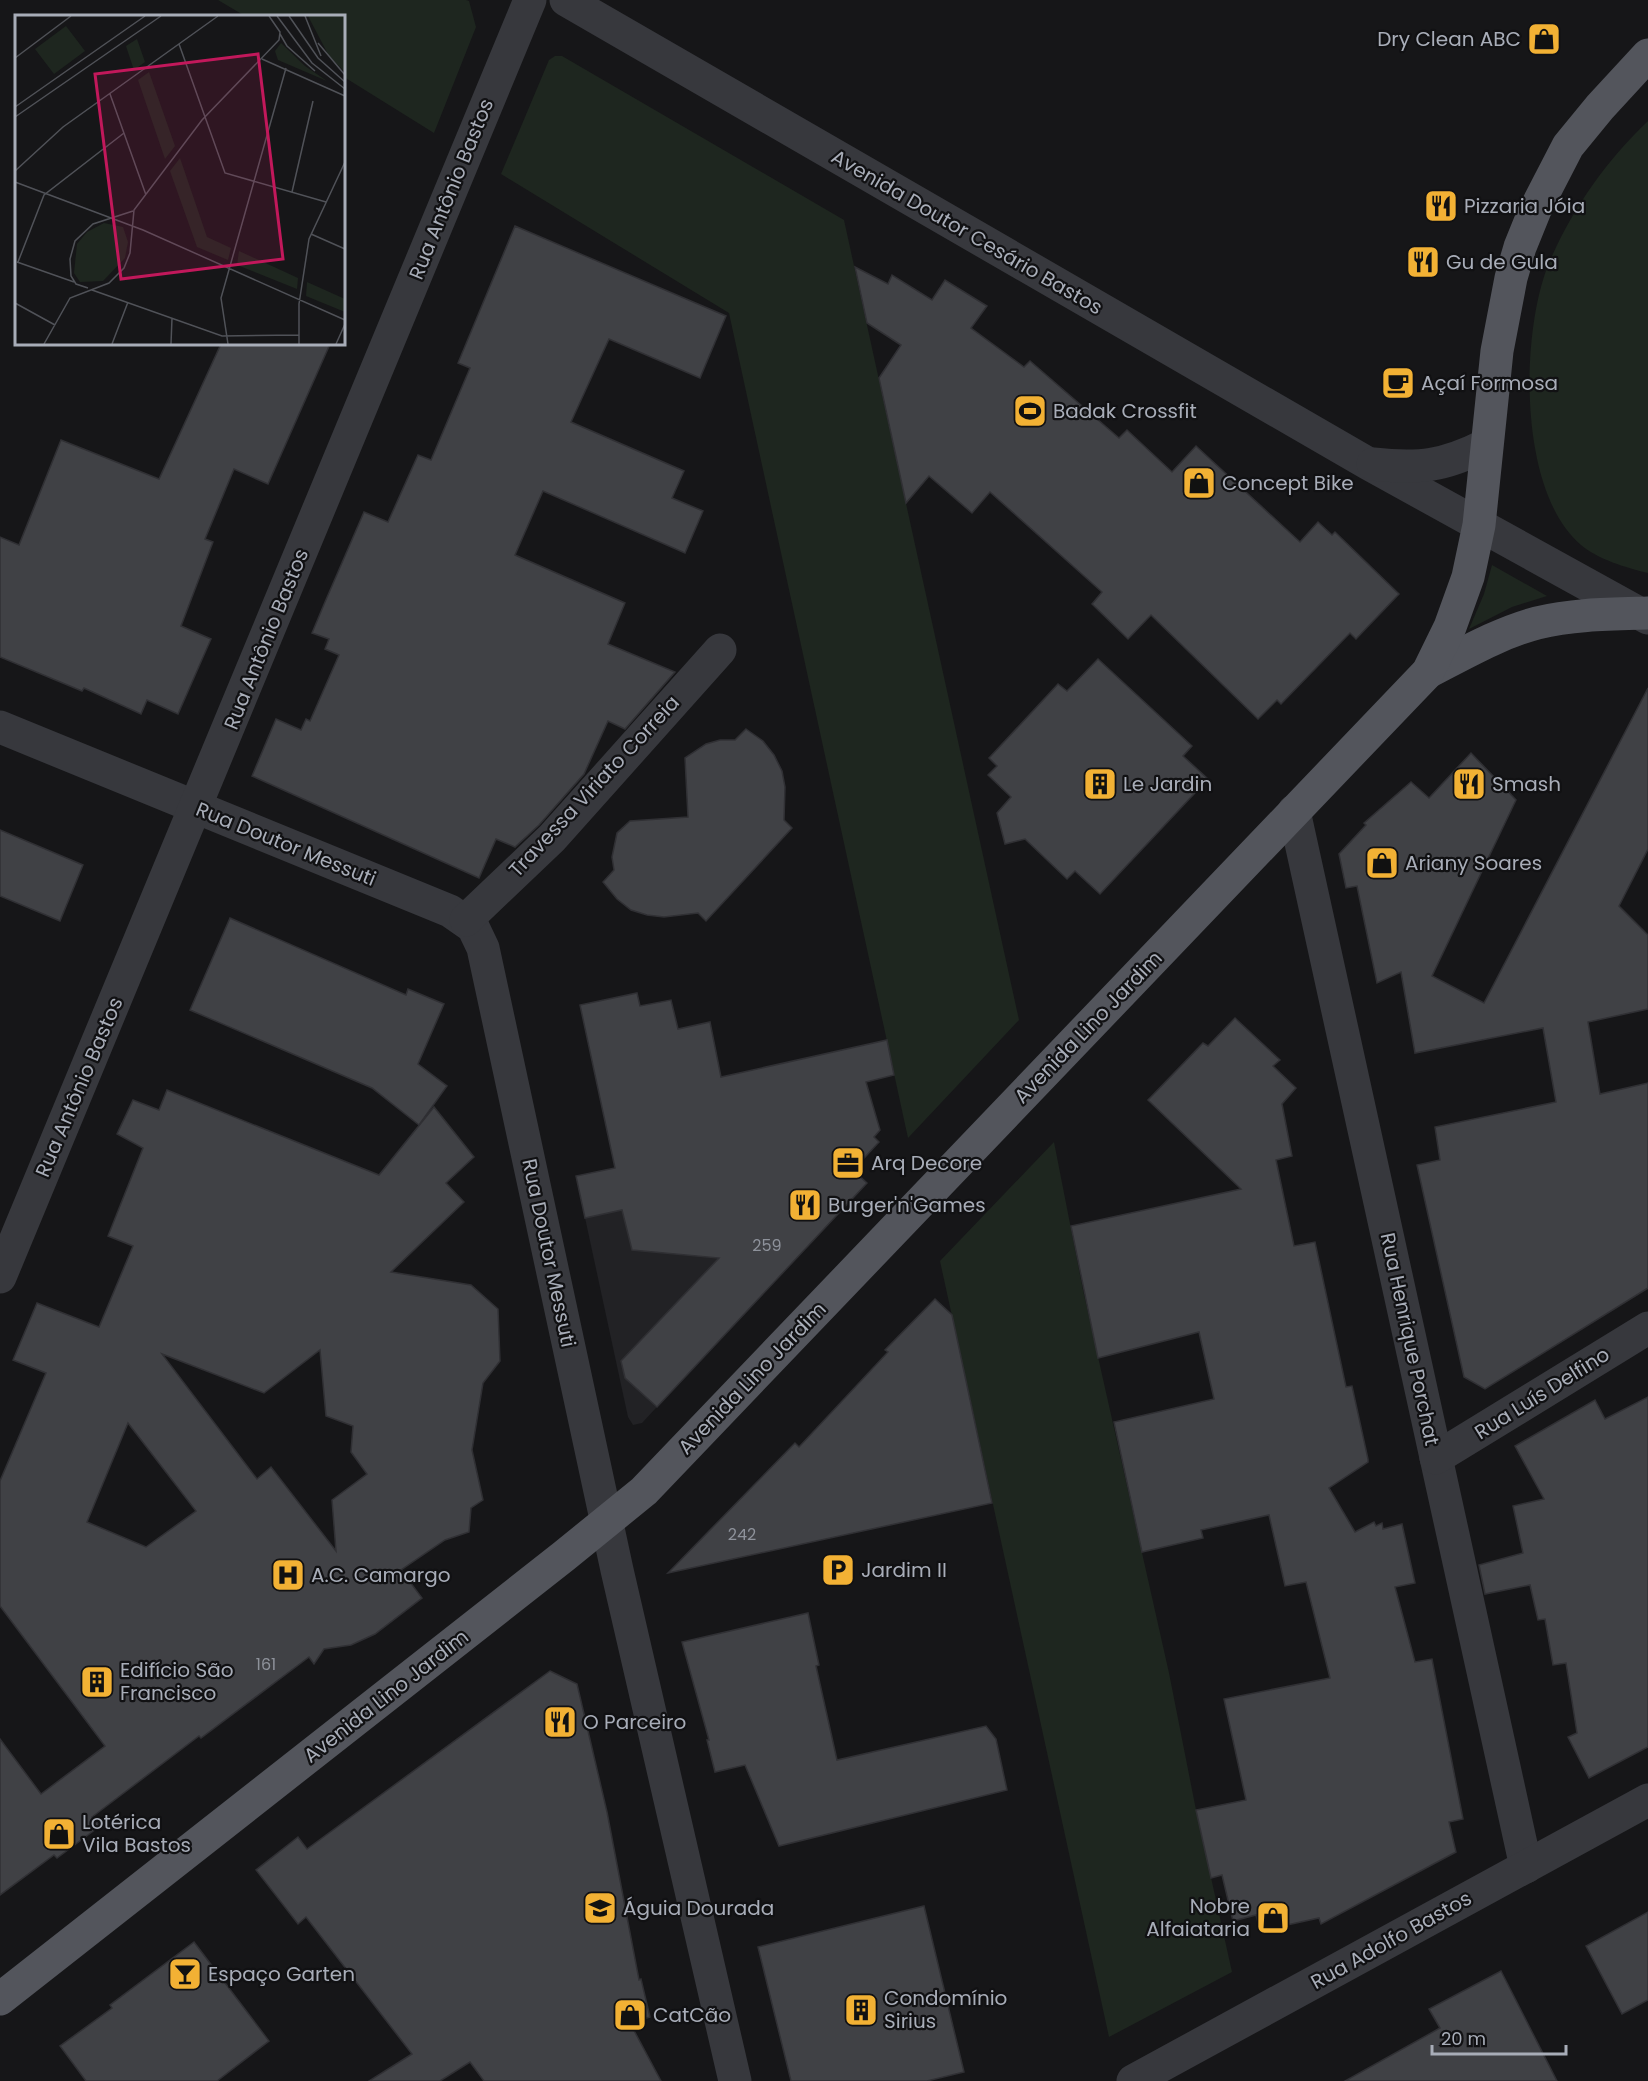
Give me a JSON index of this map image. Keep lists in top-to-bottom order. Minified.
{"streets":{"main road":["Avenida Lino Jardim"],"street":["Rua Antônio Bastos","Avenida Doutor Cesário Bastos","Travessa Viriato Correia","Rua Doutor Messuti","Rua Henrique Porchat","Rua Luís Delfino","Rua Adolfo Bastos"]},"crossings":[["Rua Antônio Bastos","Rua Doutor Messuti"],["Avenida Doutor Cesário Bastos","Avenida Lino Jardim"],["Travessa Viriato Correia","Rua Doutor Messuti"],["Rua Doutor Messuti","Avenida Lino Jardim"],["Avenida Lino Jardim","Rua Henrique Porchat"],["Rua Henrique Porchat","Rua Luís Delfino"],["Rua Henrique Porchat","Rua Adolfo Bastos"]],"places":{"shop":["Dry Clean ABC","Concept Bike","Ariany Soares","Lotérica Vila Bastos","Nobre Alfaiataria","CatCão"],"restaurant":["Pizzaria Jóia","Gu de Gula","Smash","Burger'n'Games","O Parceiro"],"cafe":["Açaí Formosa"],"sports":["Badak Crossfit"],"building":["Le Jardin","Edifício São Francisco","Condomínio Sirius"],"office":["Arq Decore"],"parking":["Jardim II"],"hospital":["A.C. Camargo"],"school or university":["Águia Dourada"],"bar":["Espaço Garten"]},"house_numbers":["259","242","161"],"scale_bar":"20 m"}
